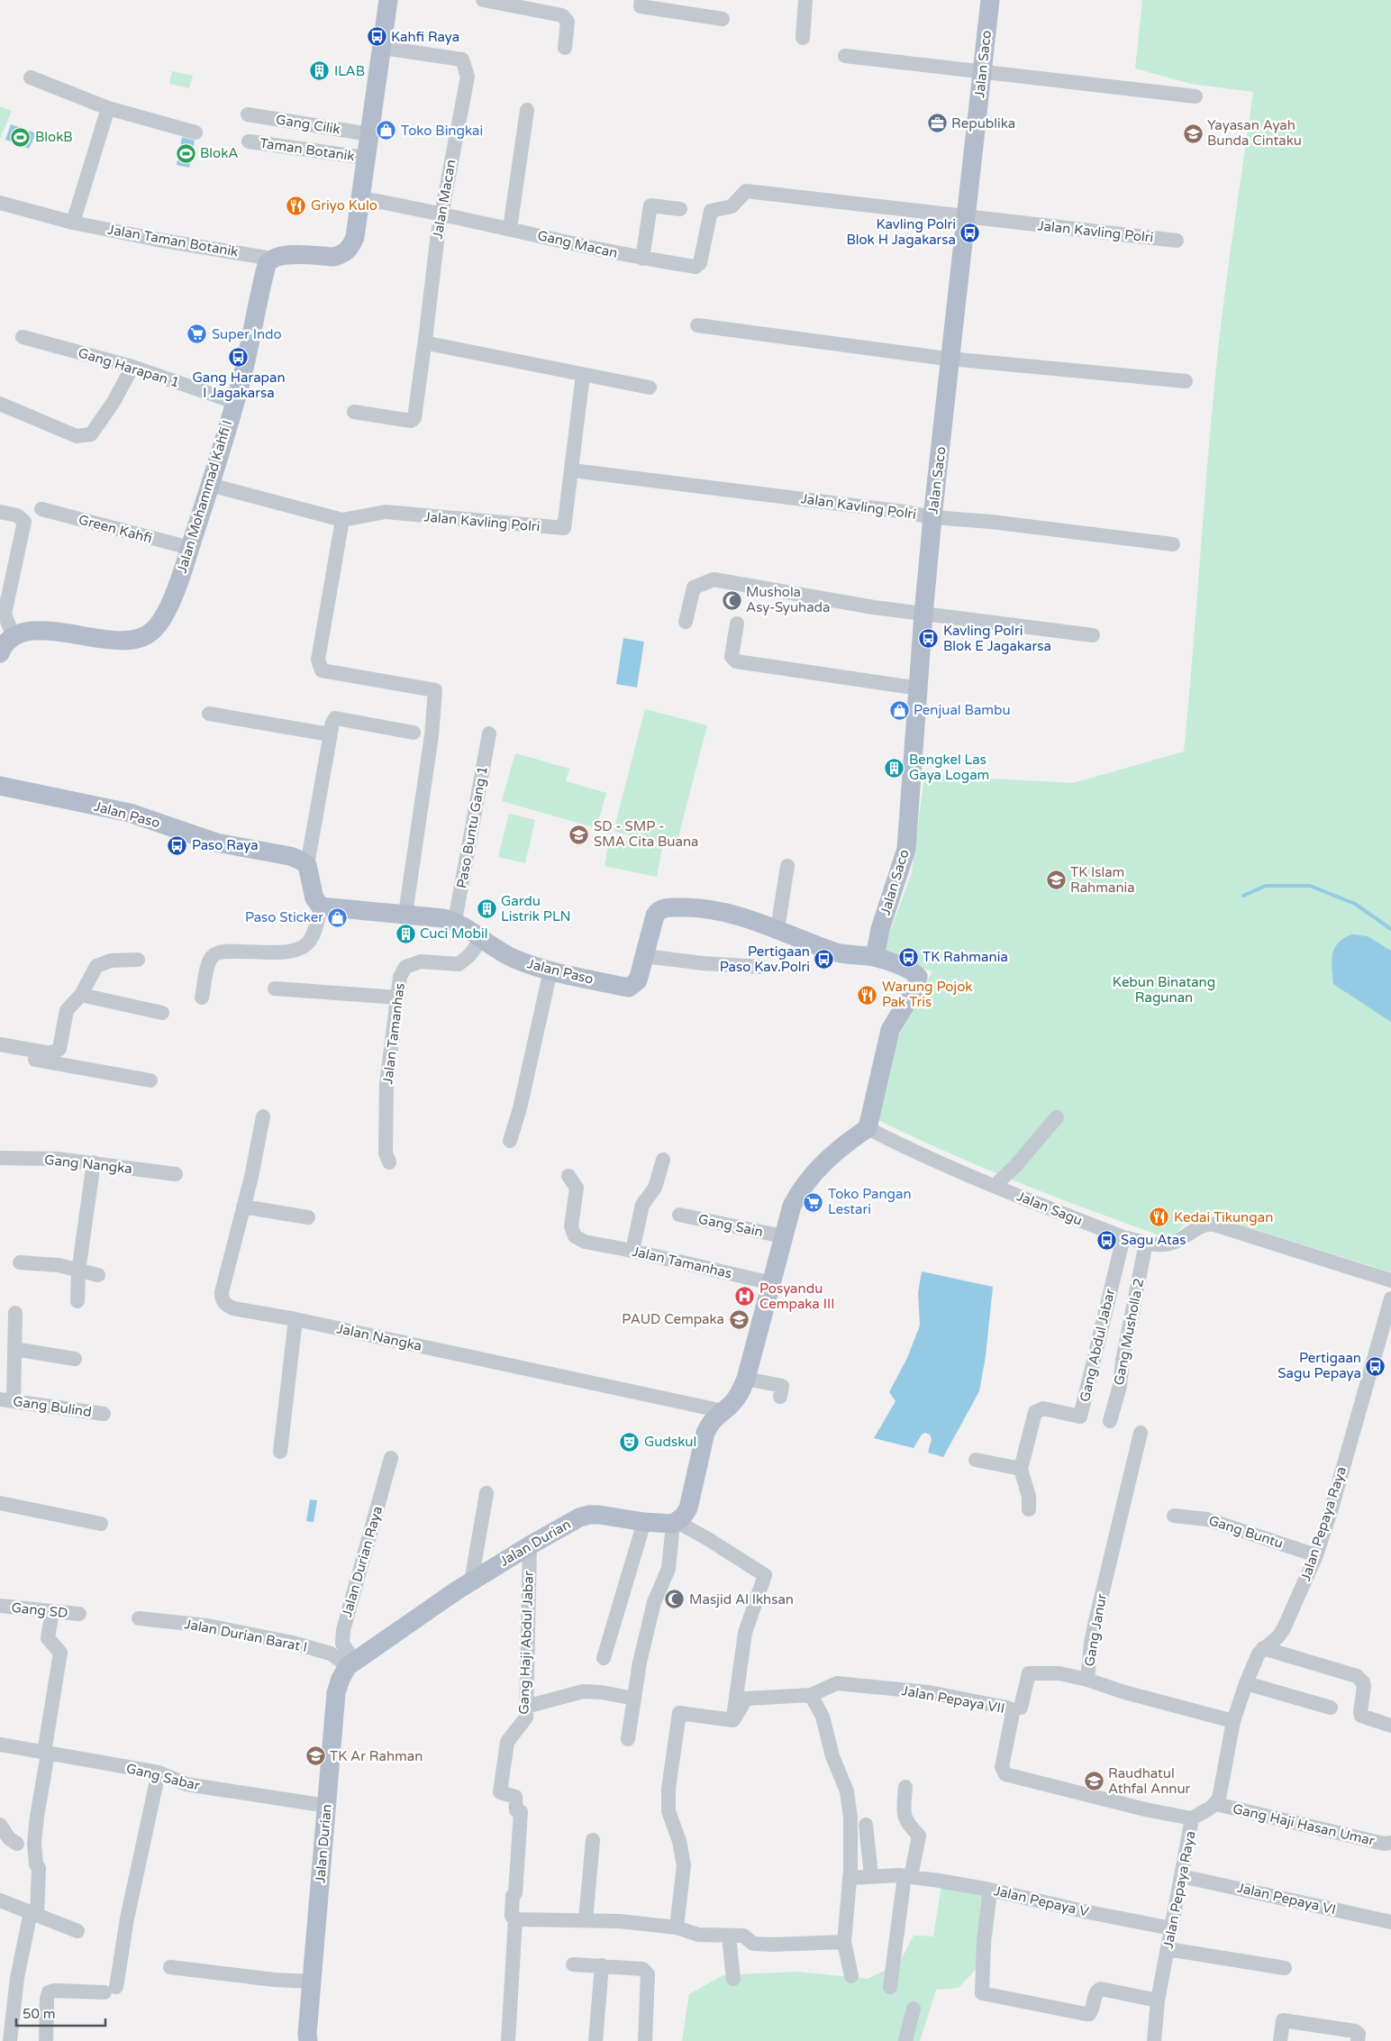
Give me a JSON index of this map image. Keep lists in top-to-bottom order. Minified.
{"streets":{"main road":["Jalan Saco","Jalan Mohammad Kahfi I","Jalan Paso","Jalan Durian"],"street":["Gang Cilik","Taman Botanik","Jalan Macan","Jalan Kavling Polri","Jalan Taman Botanik","Gang Macan","Gang Harapan 1","Green Kahfi","Paso Buntu Gang 1","Jalan Tamanhas","Gang Nangka","Jalan Sagu","Gang Sain","Gang Musholla 2","Jalan Nangka","Gang Abdul Jabar","Gang Bulind","Jalan Pepaya Raya","Gang Buntu","Jalan Durian Raya","Gang SD","Gang Janur","Jalan Durian Barat I","Gang Haji Abdul Jabar","Jalan Pepaya VII","Gang Sabar","Gang Haji Hasan Umar","Jalan Pepaya VI","Jalan Pepaya V"]},"crossings":[["Jalan Saco","Jalan Kavling Polri"],["Jalan Saco","Jalan Paso"],["Jalan Macan","Gang Macan"],["Jalan Kavling Polri","Gang Macan"],["Jalan Taman Botanik","Jalan Mohammad Kahfi I"],["Gang Harapan 1","Jalan Mohammad Kahfi I"],["Jalan Mohammad Kahfi I","Green Kahfi"],["Jalan Paso","Paso Buntu Gang 1"],["Jalan Paso","Jalan Tamanhas"],["Jalan Paso","Jalan Sagu"],["Jalan Sagu","Gang Musholla 2"],["Jalan Sagu","Gang Abdul Jabar"],["Jalan Pepaya Raya","Gang Buntu"],["Jalan Pepaya Raya","Gang Janur"],["Jalan Pepaya Raya","Jalan Pepaya VII"],["Jalan Pepaya Raya","Gang Haji Hasan Umar"],["Jalan Pepaya Raya","Jalan Pepaya VI"],["Jalan Pepaya Raya","Jalan Pepaya V"],["Jalan Durian","Jalan Durian Raya"],["Jalan Durian","Jalan Durian Barat I"],["Jalan Durian","Gang Haji Abdul Jabar"],["Jalan Durian","Gang Sabar"],["Jalan Durian Raya","Jalan Durian Barat I"]],"parks":["Kebun Binatang Ragunan"],"places":{"bus stop":["Kahfi Raya","Kavling Polri Blok H Jagakarsa","Gang Harapan I Jagakarsa","Kavling Polri Blok E Jagakarsa","Paso Raya","TK Rahmania","Pertigaan Paso Kav.Polri","Sagu Atas","Pertigaan Sagu Pepaya"],"building":["ILAB","Bengkel Las Gaya Logam","Gardu Listrik PLN","Cuci Mobil"],"office":["Republika"],"shop":["Toko Bingkai","Penjual Bambu","Paso Sticker"],"school or university":["Yayasan Ayah Bunda Cintaku","SD - SMP - SMA Cita Buana","TK Islam Rahmania","PAUD Cempaka","TK Ar Rahman","Raudhatul Athfal Annur"],"sports":["BlokB","BlokA"],"restaurant":["Griyo Kulo","Warung Pojok Pak Tris","Kedai Tikungan"],"supermarket":["Super Indo","Toko Pangan Lestari"],"mosque":["Mushola Asy-Syuhada","Masjid Al Ikhsan"],"hospital":["Posyandu Cempaka III"],"theatre":["Gudskul"]},"scale_bar":"50 m"}
